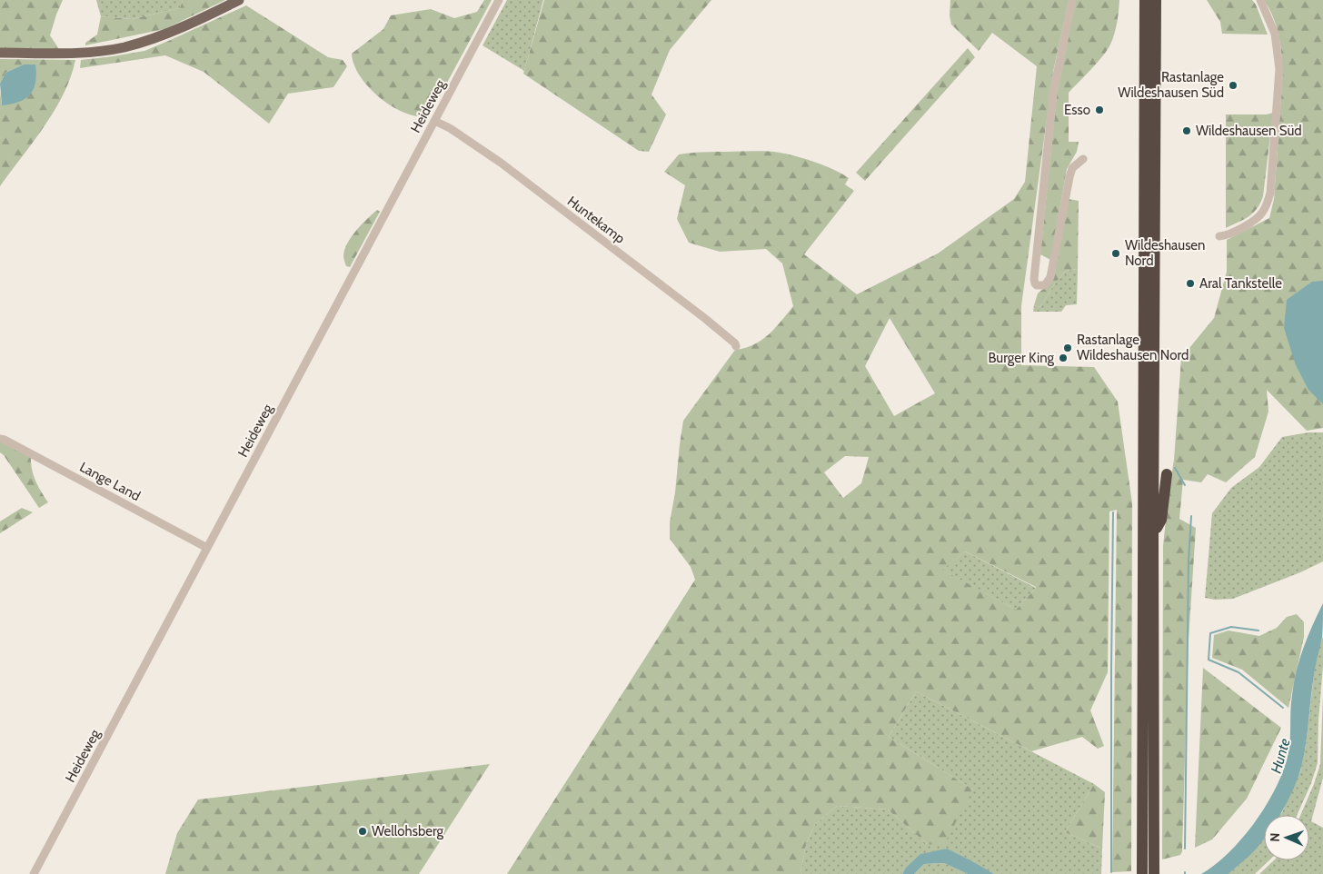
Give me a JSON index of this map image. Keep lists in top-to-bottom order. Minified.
{"streets":{"street":["Heideweg","Huntekamp","Lange Land"]},"crossings":[["Heideweg","Huntekamp"],["Heideweg","Lange Land"]],"water":["Hunte"],"places":["Rastanlage Wildeshausen Süd","Esso","Wildeshausen Süd","Wildeshausen Nord","Aral Tankstelle","Rastanlage Wildeshausen Nord","Burger King","Wellohsberg"],"north":"left"}
